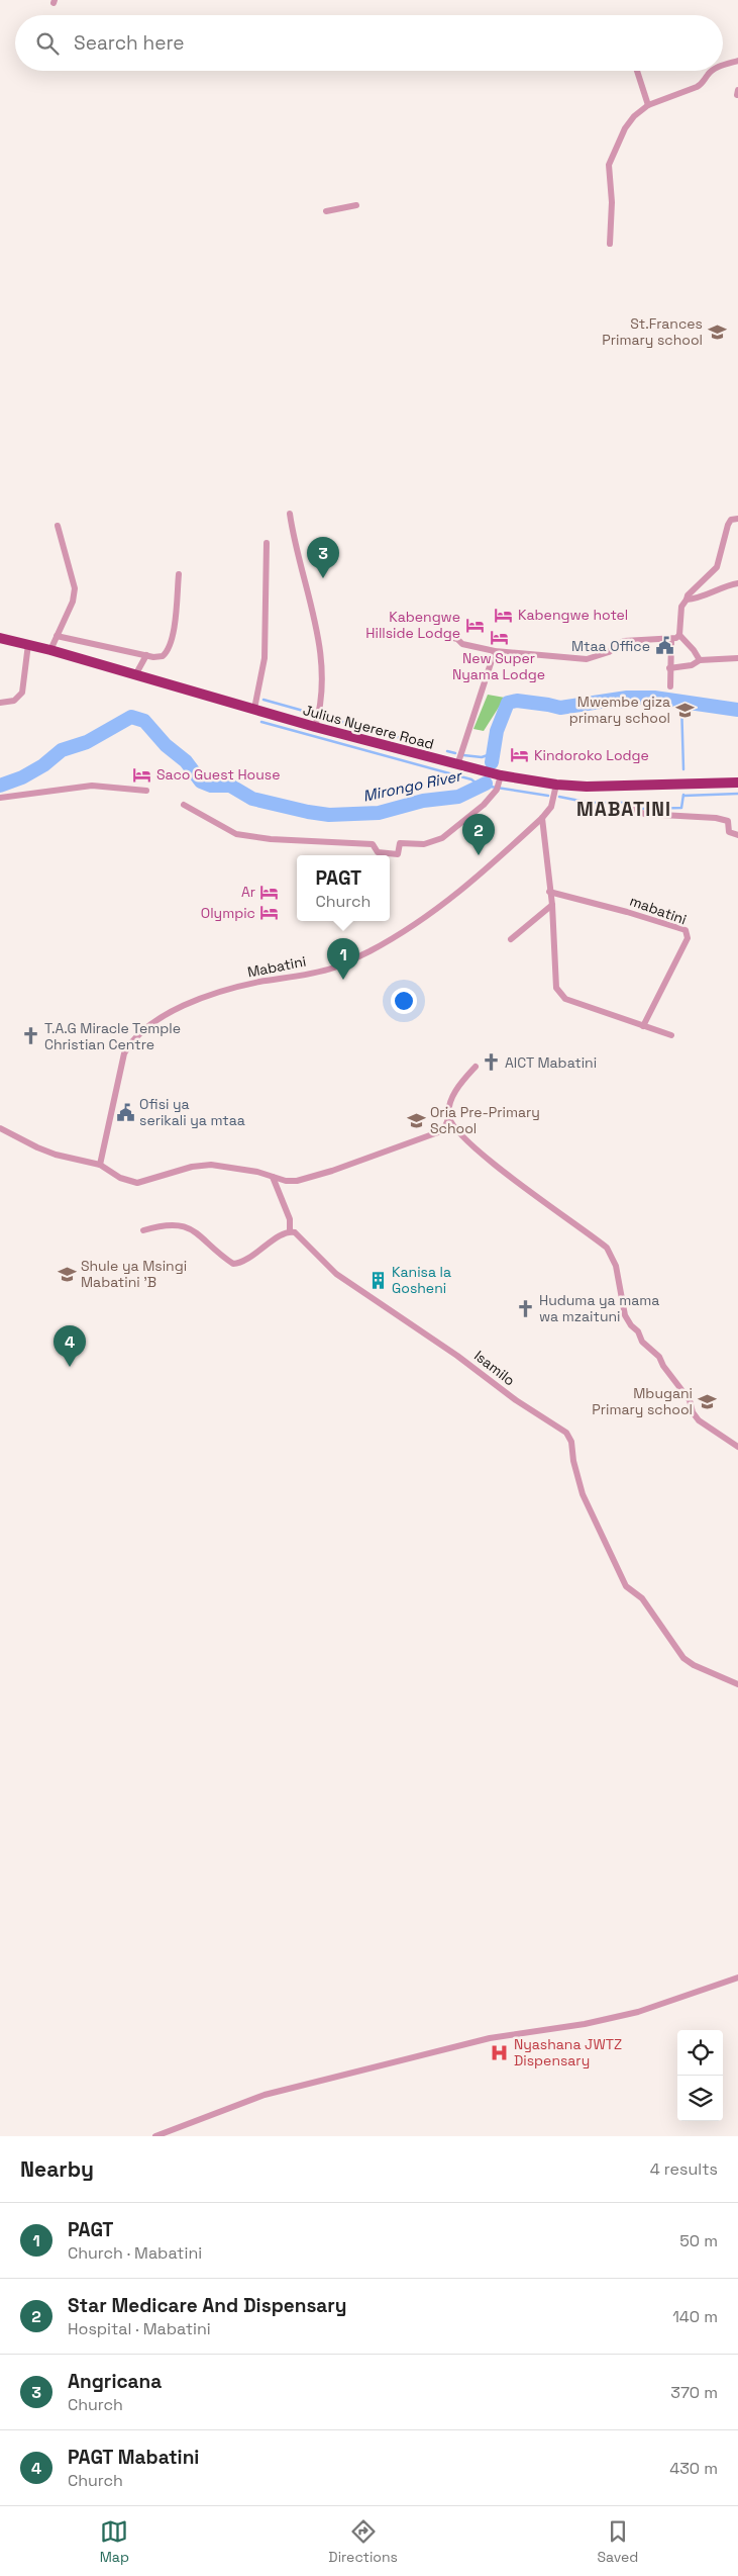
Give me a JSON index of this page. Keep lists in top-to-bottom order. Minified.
{"streets":{"highway":["Julius Nyerere Road"],"street":["mabatini","Mabatini","Isamilo"]},"crossings":[["Julius Nyerere Road","Mabatini"]],"districts":["MABATINI"],"water":["Mirongo River"],"places":{"school or university":["St.Frances Primary school","Mwembe giza primary school","Oria Pre-Primary School","Shule ya Msingi Mabatini 'B","Mbugani Primary school"],"hotel":["Kabengwe hotel","Kabengwe Hillside Lodge","New Super Nyama Lodge","Kindoroko Lodge","Saco Guest House","Ar","Olympic"],"public building":["Mtaa Office","Ofisi ya serikali ya mtaa"],"church":["T.A.G Miracle Temple Christian Centre","AICT Mabatini","Huduma ya mama wa mzaituni"],"building":["Kanisa la Gosheni"],"hospital":["Nyashana JWTZ Dispensary"]},"page":{"search":"Search here","pins":["3","2","1","4"],"popup":["PAGT","Church"],"heading":["Nearby","4 results"],"list":[{"mark":"1","name":"PAGT","note":"Church · Mabatini","value":"50 m"},{"mark":"2","name":"Star Medicare And Dispensary","note":"Hospital · Mabatini","value":"140 m"},{"mark":"3","name":"Angricana","note":"Church","value":"370 m"},{"mark":"4","name":"PAGT Mabatini","note":"Church","value":"430 m"}],"nav":["Map","Directions","Saved"]}}
